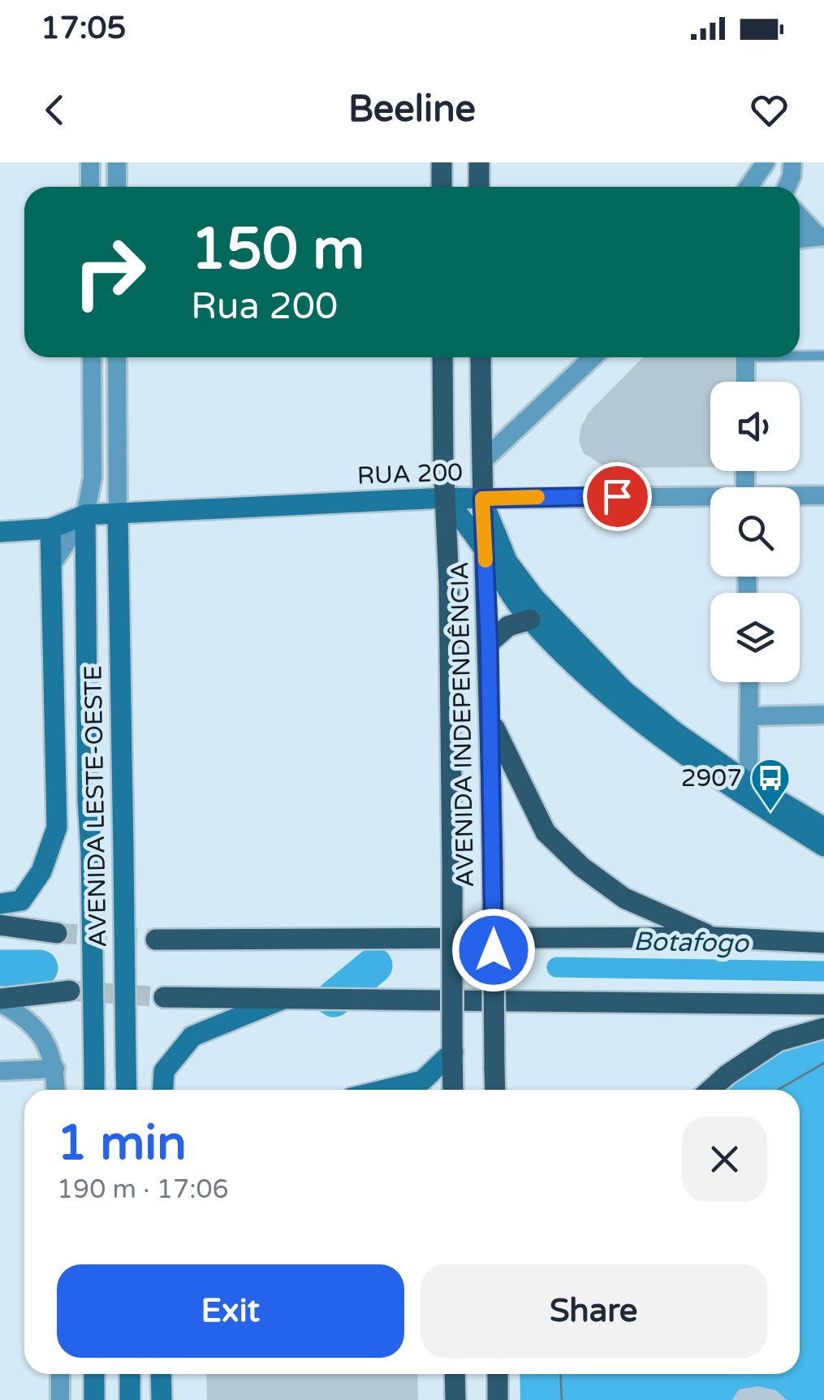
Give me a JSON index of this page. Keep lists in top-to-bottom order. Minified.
{"streets":{"main road":["RUA 200","AVENIDA INDEPENDÊNCIA","AVENIDA LESTE-OESTE"]},"crossings":[["RUA 200","AVENIDA INDEPENDÊNCIA"],["RUA 200","AVENIDA LESTE-OESTE"]],"water":["Botafogo"],"places":{"bus stop":["2907"]},"page":{"status":"17:05","header":"Beeline","turn":["150 m","Rua 200"],"heading":["1 min","190 m · 17:06"],"buttons":["Exit","Share"]}}
